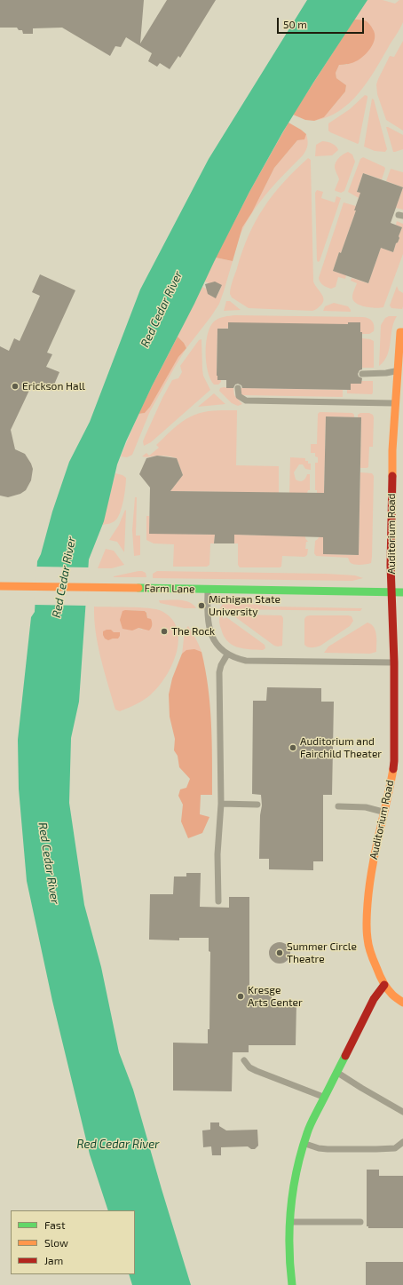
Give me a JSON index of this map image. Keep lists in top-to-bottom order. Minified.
{"streets":{"street":["Auditorium Road","Farm Lane"]},"crossings":[["Auditorium Road","Farm Lane"]],"water":["Red Cedar River"],"places":["Erickson Hall","Michigan State University","The Rock","Auditorium and Fairchild Theater","Summer Circle Theatre","Kresge Arts Center"],"legend":["Fast","Slow","Jam"],"scale_bar":"50 m"}
